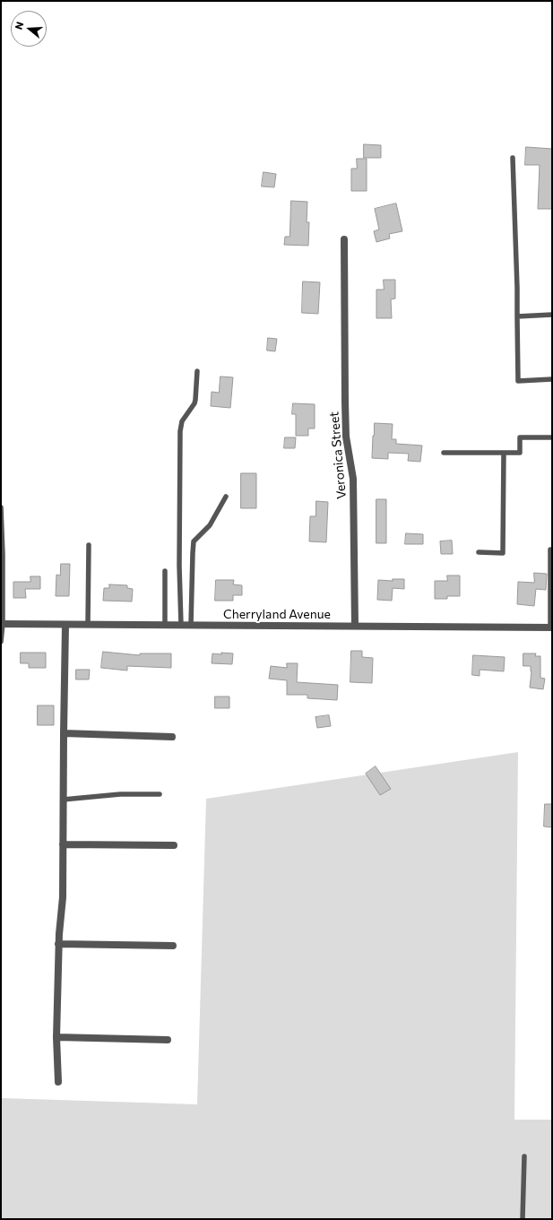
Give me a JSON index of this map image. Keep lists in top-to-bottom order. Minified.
{"streets":{"street":["Veronica Street","Cherryland Avenue"]},"crossings":[["Veronica Street","Cherryland Avenue"]],"north":"left"}
